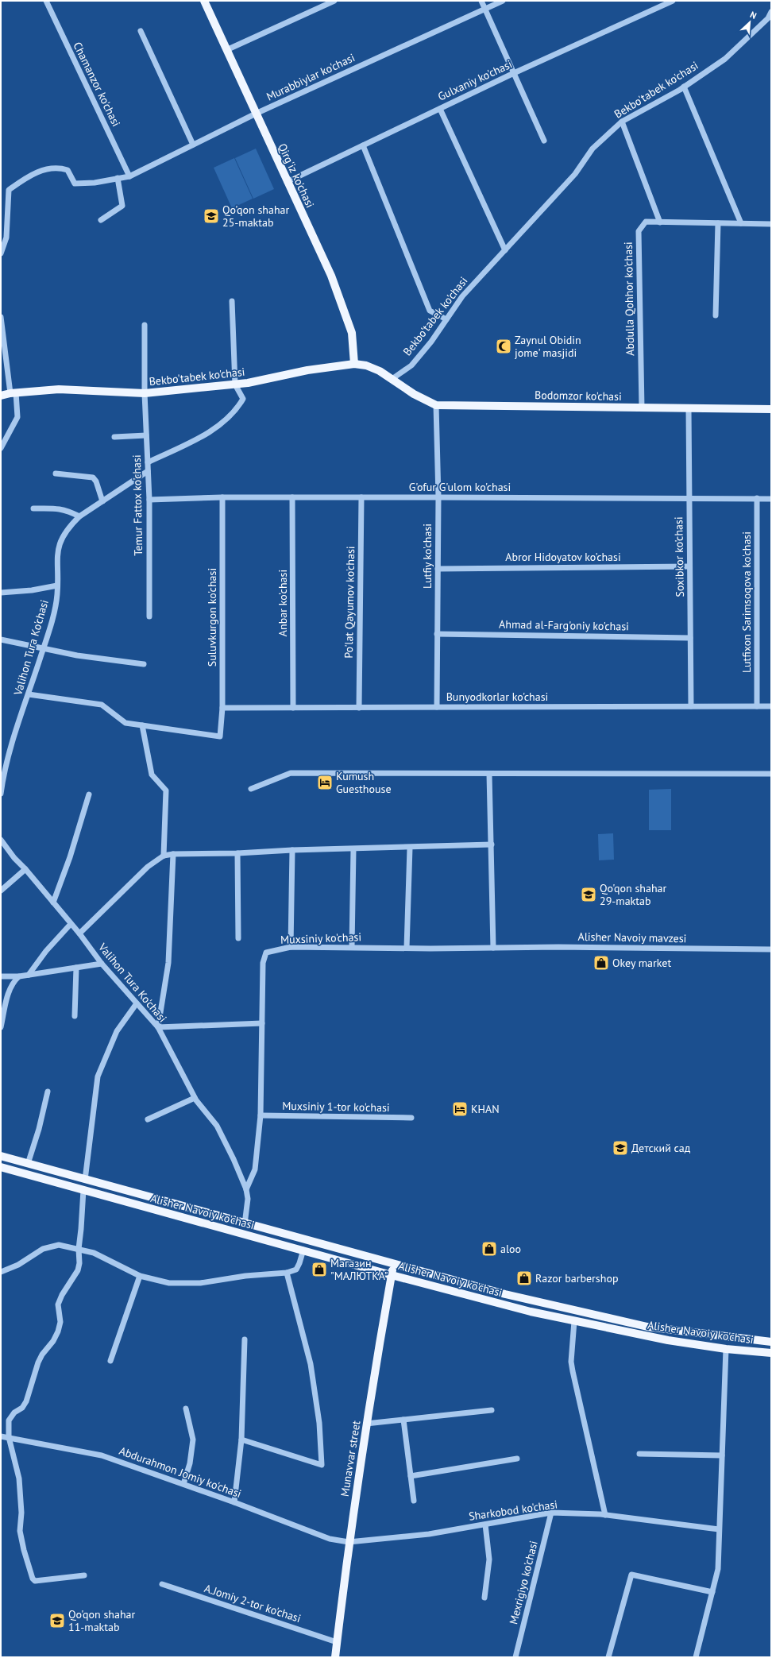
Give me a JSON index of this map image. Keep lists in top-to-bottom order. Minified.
{"streets":{"main road":["Bekbo'tabek ko'chasi","Qirg'iz ko'chasi","Bodomzor ko'chasi","Alisher Navoiy ko'chasi","Munavvar street"],"street":["Murabbiylar ko'chasi","Gulxaniy ko'chasi","Chamanzor ko'chasi","Abdulla Qohhor ko'chasi","G'ofur G'ulom ko'chasi","Temur Fattox ko'chasi","Lutfiy ko'chasi","Abror Hidoyatov ko'chasi","Soxibkor ko'chasi","Po'lat Qayumov ko'chasi","Lutfixon Sarimsoqova ko'chasi","Anbar ko'chasi","Suluvkurgon ko'chasi","Ahmad al-Farg'oniy ko'chasi","Valihon Tura Ko'chasi","Bunyodkorlar ko'chasi","Alisher Navoiy mavzesi","Muxsiniy ko'chasi","Muxsiniy 1-tor ko'chasi","Abdurahmon Jomiy ko'chasi","Sharkobod ko'chasi","Mexrigiyo ko'chasi","A.Jomiy 2-tor ko'chasi"]},"crossings":[["Murabbiylar ko'chasi","Chamanzor ko'chasi"],["Murabbiylar ko'chasi","Qirg'iz ko'chasi"],["Gulxaniy ko'chasi","Qirg'iz ko'chasi"],["Bekbo'tabek ko'chasi","Qirg'iz ko'chasi"],["Bekbo'tabek ko'chasi","Bodomzor ko'chasi"],["Bekbo'tabek ko'chasi","Temur Fattox ko'chasi"],["Abdulla Qohhor ko'chasi","Bodomzor ko'chasi"],["Bodomzor ko'chasi","Lutfiy ko'chasi"],["Bodomzor ko'chasi","Soxibkor ko'chasi"],["G'ofur G'ulom ko'chasi","Temur Fattox ko'chasi"],["G'ofur G'ulom ko'chasi","Lutfiy ko'chasi"],["G'ofur G'ulom ko'chasi","Soxibkor ko'chasi"],["G'ofur G'ulom ko'chasi","Po'lat Qayumov ko'chasi"],["G'ofur G'ulom ko'chasi","Lutfixon Sarimsoqova ko'chasi"],["G'ofur G'ulom ko'chasi","Anbar ko'chasi"],["G'ofur G'ulom ko'chasi","Suluvkurgon ko'chasi"],["Temur Fattox ko'chasi","Valihon Tura Ko'chasi"],["Lutfiy ko'chasi","Abror Hidoyatov ko'chasi"],["Lutfiy ko'chasi","Ahmad al-Farg'oniy ko'chasi"],["Lutfiy ko'chasi","Bunyodkorlar ko'chasi"],["Abror Hidoyatov ko'chasi","Soxibkor ko'chasi"],["Soxibkor ko'chasi","Ahmad al-Farg'oniy ko'chasi"],["Soxibkor ko'chasi","Bunyodkorlar ko'chasi"],["Po'lat Qayumov ko'chasi","Bunyodkorlar ko'chasi"],["Lutfixon Sarimsoqova ko'chasi","Bunyodkorlar ko'chasi"],["Anbar ko'chasi","Bunyodkorlar ko'chasi"],["Suluvkurgon ko'chasi","Bunyodkorlar ko'chasi"],["Valihon Tura Ko'chasi","Muxsiniy ko'chasi"],["Valihon Tura Ko'chasi","Alisher Navoiy ko'chasi"],["Alisher Navoiy mavzesi","Muxsiniy ko'chasi"],["Muxsiniy ko'chasi","Muxsiniy 1-tor ko'chasi"],["Alisher Navoiy ko'chasi","Munavvar street"],["Munavvar street","Abdurahmon Jomiy ko'chasi"],["Munavvar street","Sharkobod ko'chasi"],["Munavvar street","A.Jomiy 2-tor ko'chasi"],["Abdurahmon Jomiy ko'chasi","Sharkobod ko'chasi"],["Sharkobod ko'chasi","Mexrigiyo ko'chasi"]],"places":{"school or university":["Qo'qon shahar 25-maktab","Qo'qon shahar 29-maktab","Детский сад","Qo'qon shahar 11-maktab"],"mosque":["Zaynul Obidin jome' masjidi"],"hotel":["Kumush Guesthouse","KHAN"],"shop":["Okey market","aloo","Магазин \"МАЛЮТКА\"","Razor barbershop"]},"north":"top right"}
